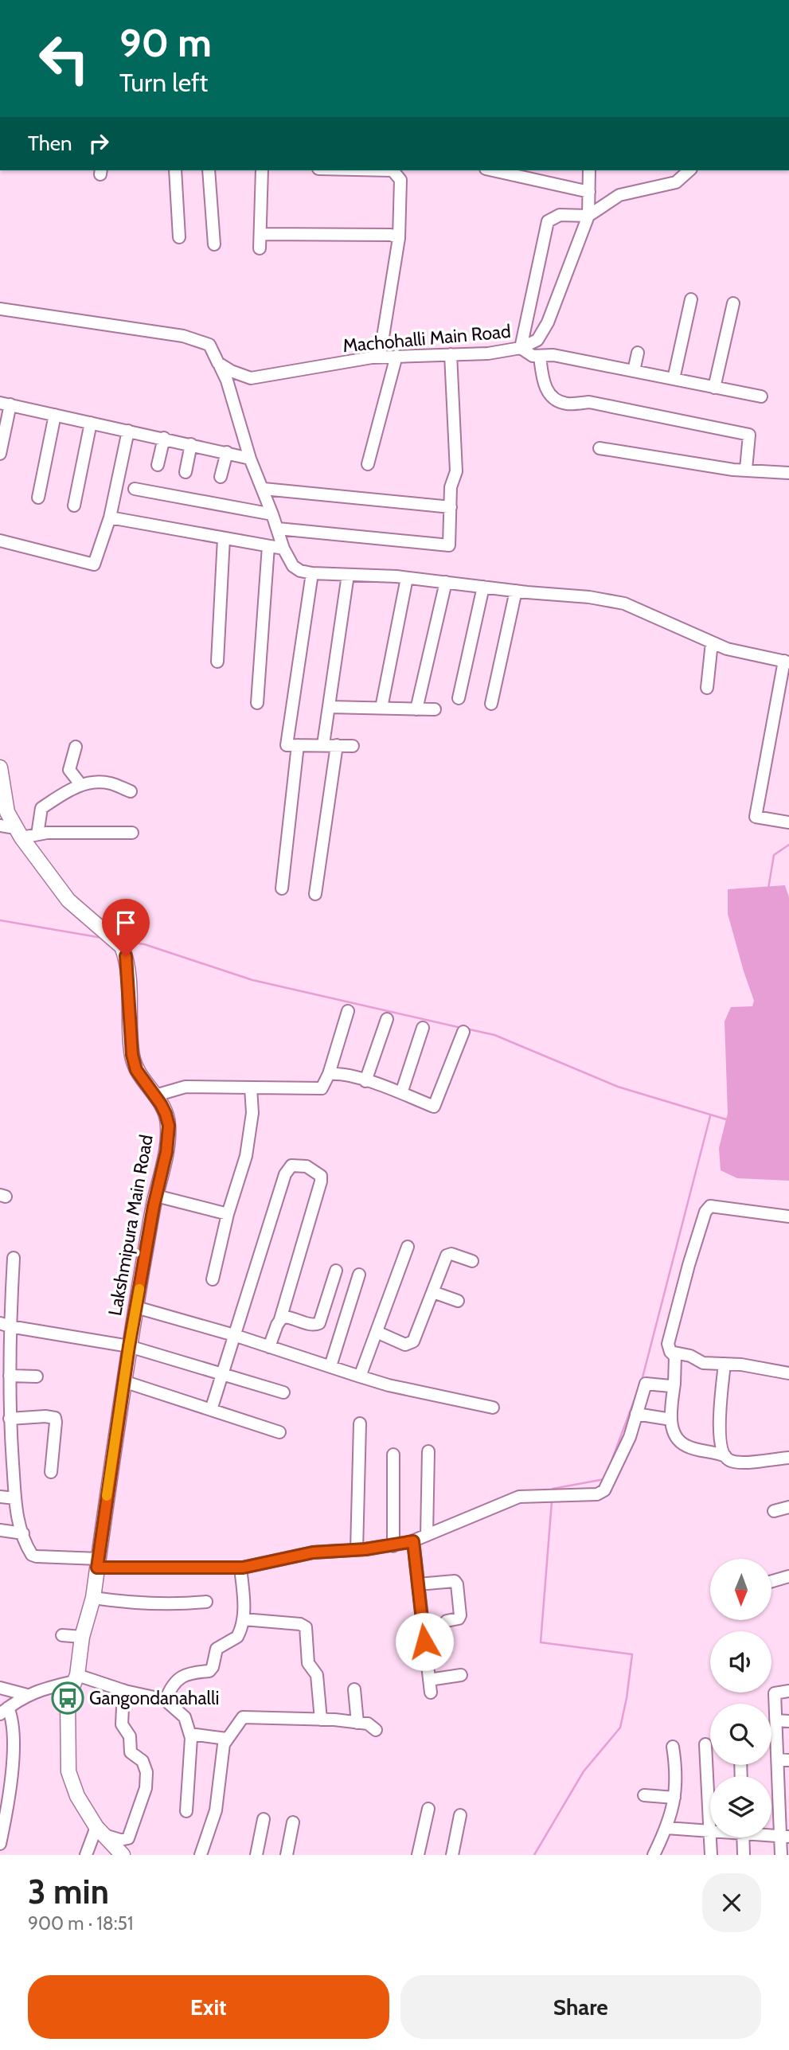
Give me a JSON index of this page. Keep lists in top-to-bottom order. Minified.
{"streets":{"main road":["Lakshmipura Main Road"],"street":["Machohalli Main Road"]},"places":{"bus stop":["Gangondanahalli"]},"north":"bottom","page":{"turn":["90 m","Turn left"],"then":"Then","heading":["3 min","900 m · 18:51"],"buttons":["Exit","Share"]}}
